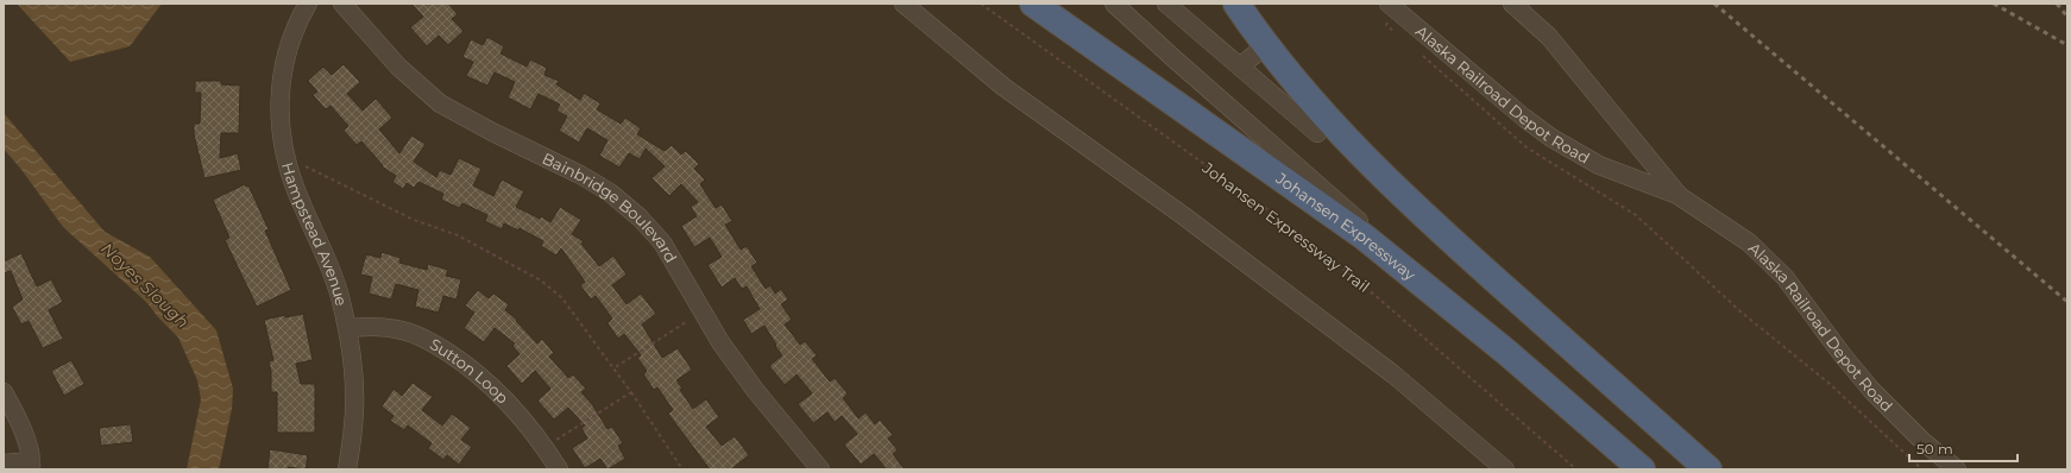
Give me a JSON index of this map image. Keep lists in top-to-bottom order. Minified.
{"streets":{"highway":["Johansen Expressway"],"street":["Alaska Railroad Depot Road","Bainbridge Boulevard","Hampstead Avenue","Sutton Loop"],"path":["Johansen Expressway Trail"]},"crossings":[["Hampstead Avenue","Sutton Loop"]],"water":["Noyes Slough"],"scale_bar":"50 m"}
